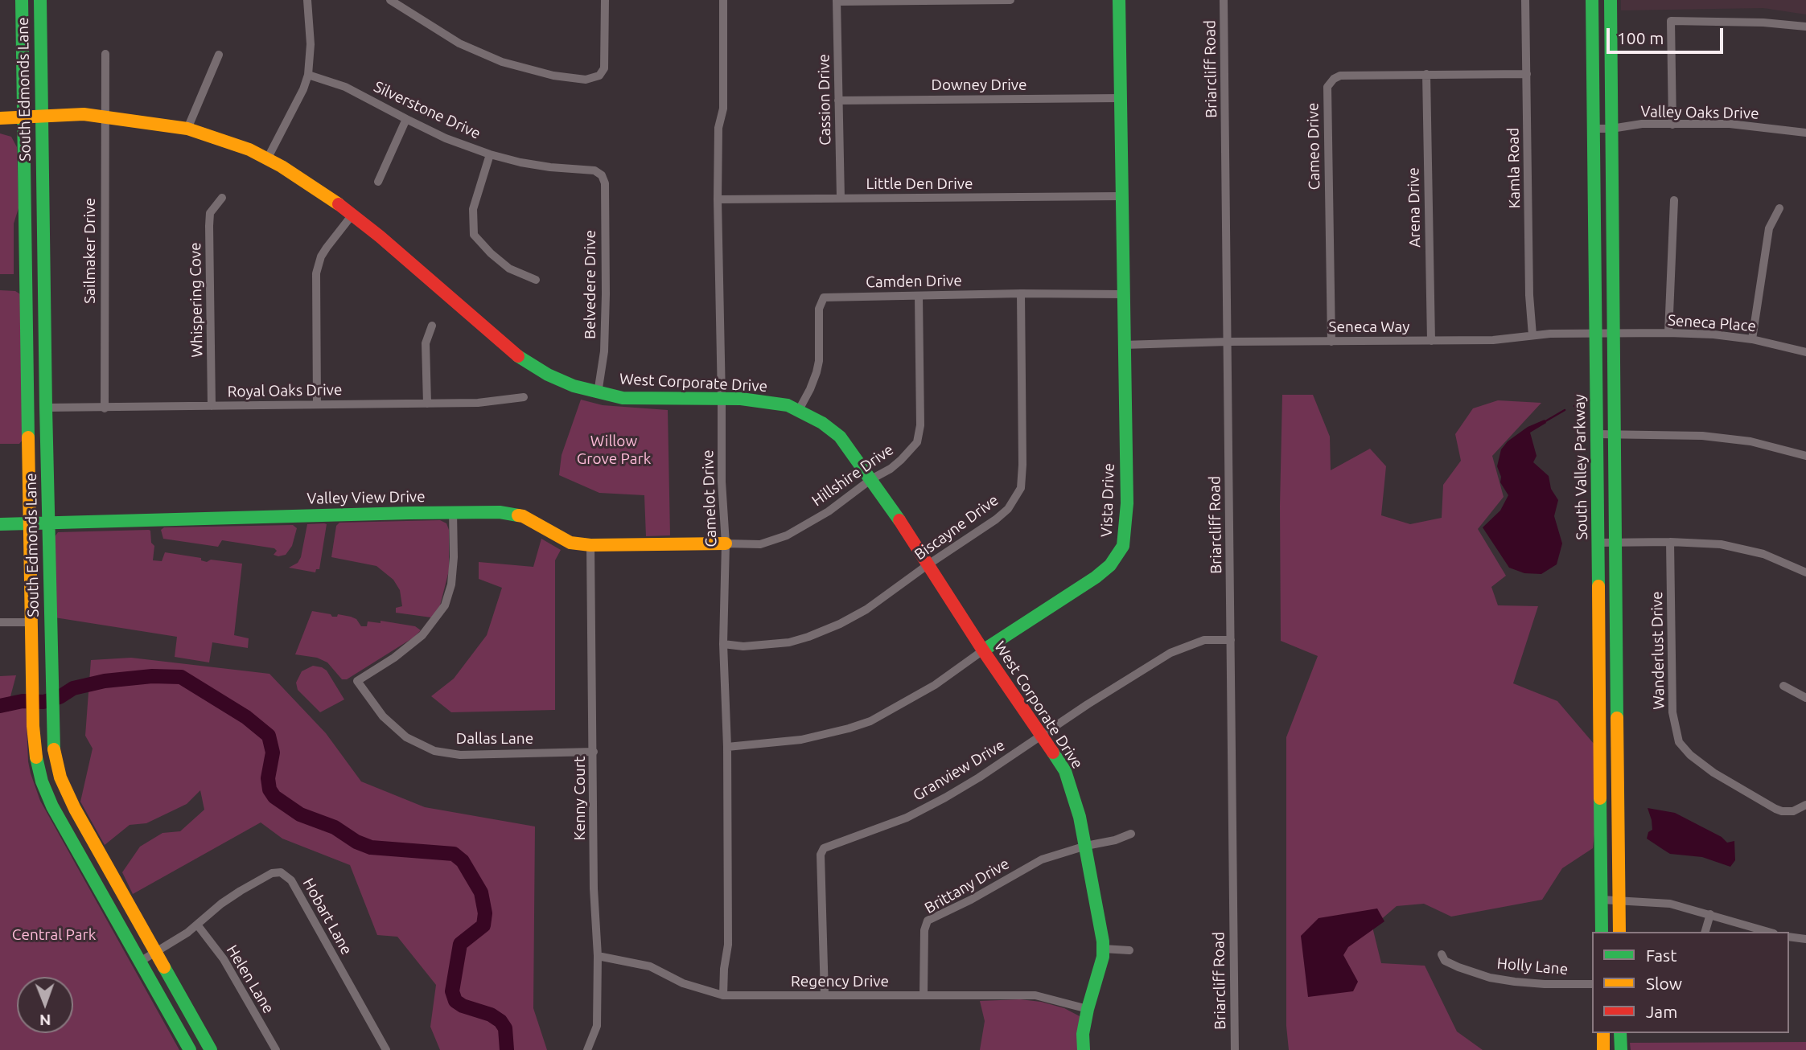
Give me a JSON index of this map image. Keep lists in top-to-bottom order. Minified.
{"streets":{"main road":["South Edmonds Lane","West Corporate Drive","South Valley Parkway","Valley View Drive","Vista Drive"],"street":["Briarcliff Road","Downey Drive","Cassion Drive","Silverstone Drive","Valley Oaks Drive","Cameo Drive","Kamla Road","Little Den Drive","Arena Drive","Sailmaker Drive","Camden Drive","Belvedere Drive","Whispering Cove","Seneca Place","Seneca Way","Royal Oaks Drive","Hillshire Drive","Camelot Drive","Biscayne Drive","Wanderlust Drive","Dallas Lane","Granview Drive","Kenny Court","Brittany Drive","Hobart Lane","Holly Lane","Helen Lane","Regency Drive"]},"crossings":[["Briarcliff Road","Seneca Way"],["Briarcliff Road","Granview Drive"],["Downey Drive","Cassion Drive"],["Downey Drive","Vista Drive"],["South Edmonds Lane","West Corporate Drive"],["South Edmonds Lane","Royal Oaks Drive"],["South Edmonds Lane","Valley View Drive"],["South Edmonds Lane","Hobart Lane"],["Cassion Drive","Little Den Drive"],["Silverstone Drive","Belvedere Drive"],["Valley Oaks Drive","South Valley Parkway"],["Cameo Drive","Kamla Road"],["Cameo Drive","Arena Drive"],["Cameo Drive","Seneca Way"],["Kamla Road","Seneca Way"],["Little Den Drive","Camelot Drive"],["Little Den Drive","Vista Drive"],["Arena Drive","Seneca Way"],["Sailmaker Drive","West Corporate Drive"],["Sailmaker Drive","Royal Oaks Drive"],["Camden Drive","West Corporate Drive"],["Camden Drive","Hillshire Drive"],["Camden Drive","Vista Drive"],["Camden Drive","Biscayne Drive"],["Belvedere Drive","West Corporate Drive"],["Whispering Cove","Royal Oaks Drive"],["Seneca Place","Seneca Way"],["Seneca Way","South Valley Parkway"],["Seneca Way","Vista Drive"],["West Corporate Drive","Hillshire Drive"],["West Corporate Drive","Camelot Drive"],["West Corporate Drive","Vista Drive"],["West Corporate Drive","Biscayne Drive"],["West Corporate Drive","Granview Drive"],["West Corporate Drive","Brittany Drive"],["West Corporate Drive","Regency Drive"],["Hillshire Drive","Valley View Drive"],["Hillshire Drive","Camelot Drive"],["Valley View Drive","Camelot Drive"],["Valley View Drive","Dallas Lane"],["Valley View Drive","Kenny Court"],["Camelot Drive","Vista Drive"],["Camelot Drive","Biscayne Drive"],["Camelot Drive","Regency Drive"],["Dallas Lane","Kenny Court"],["Granview Drive","Regency Drive"],["Kenny Court","Regency Drive"],["Brittany Drive","Regency Drive"],["Hobart Lane","Helen Lane"]],"parks":["Willow Grove Park","Central Park"],"legend":["Fast","Slow","Jam"],"scale_bar":"100 m","north":"bottom"}
